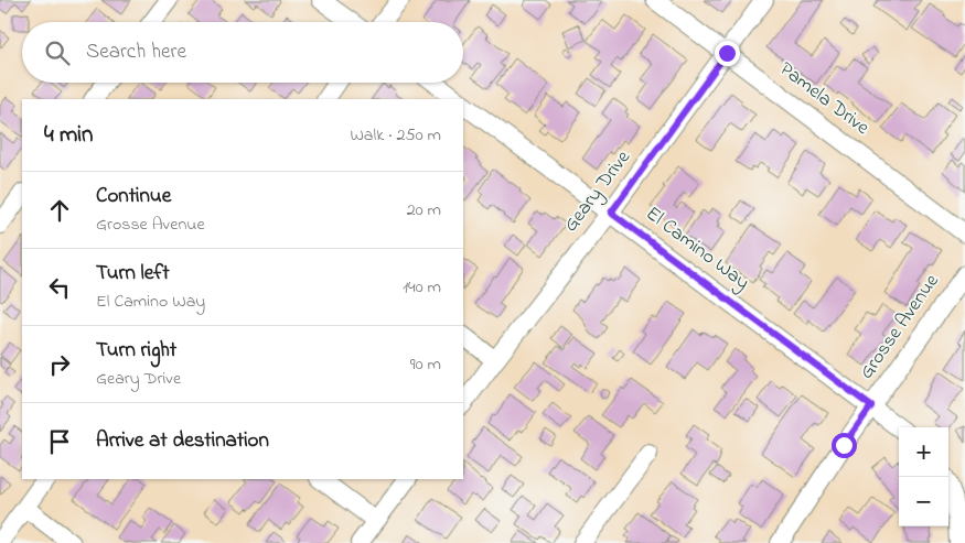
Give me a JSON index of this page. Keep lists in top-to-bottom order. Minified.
{"streets":{"street":["Pamela Drive","Geary Drive","El Camino Way","Grosse Avenue"]},"crossings":[["Pamela Drive","Geary Drive"],["Geary Drive","El Camino Way"],["El Camino Way","Grosse Avenue"]],"page":{"search":"Search here","heading":["4 min","Walk · 250 m"],"list":[["Continue","Grosse Avenue","20 m"],["Turn left","El Camino Way","140 m"],["Turn right","Geary Drive","90 m"],"Arrive at destination"],"map_buttons":["+","−"]}}
